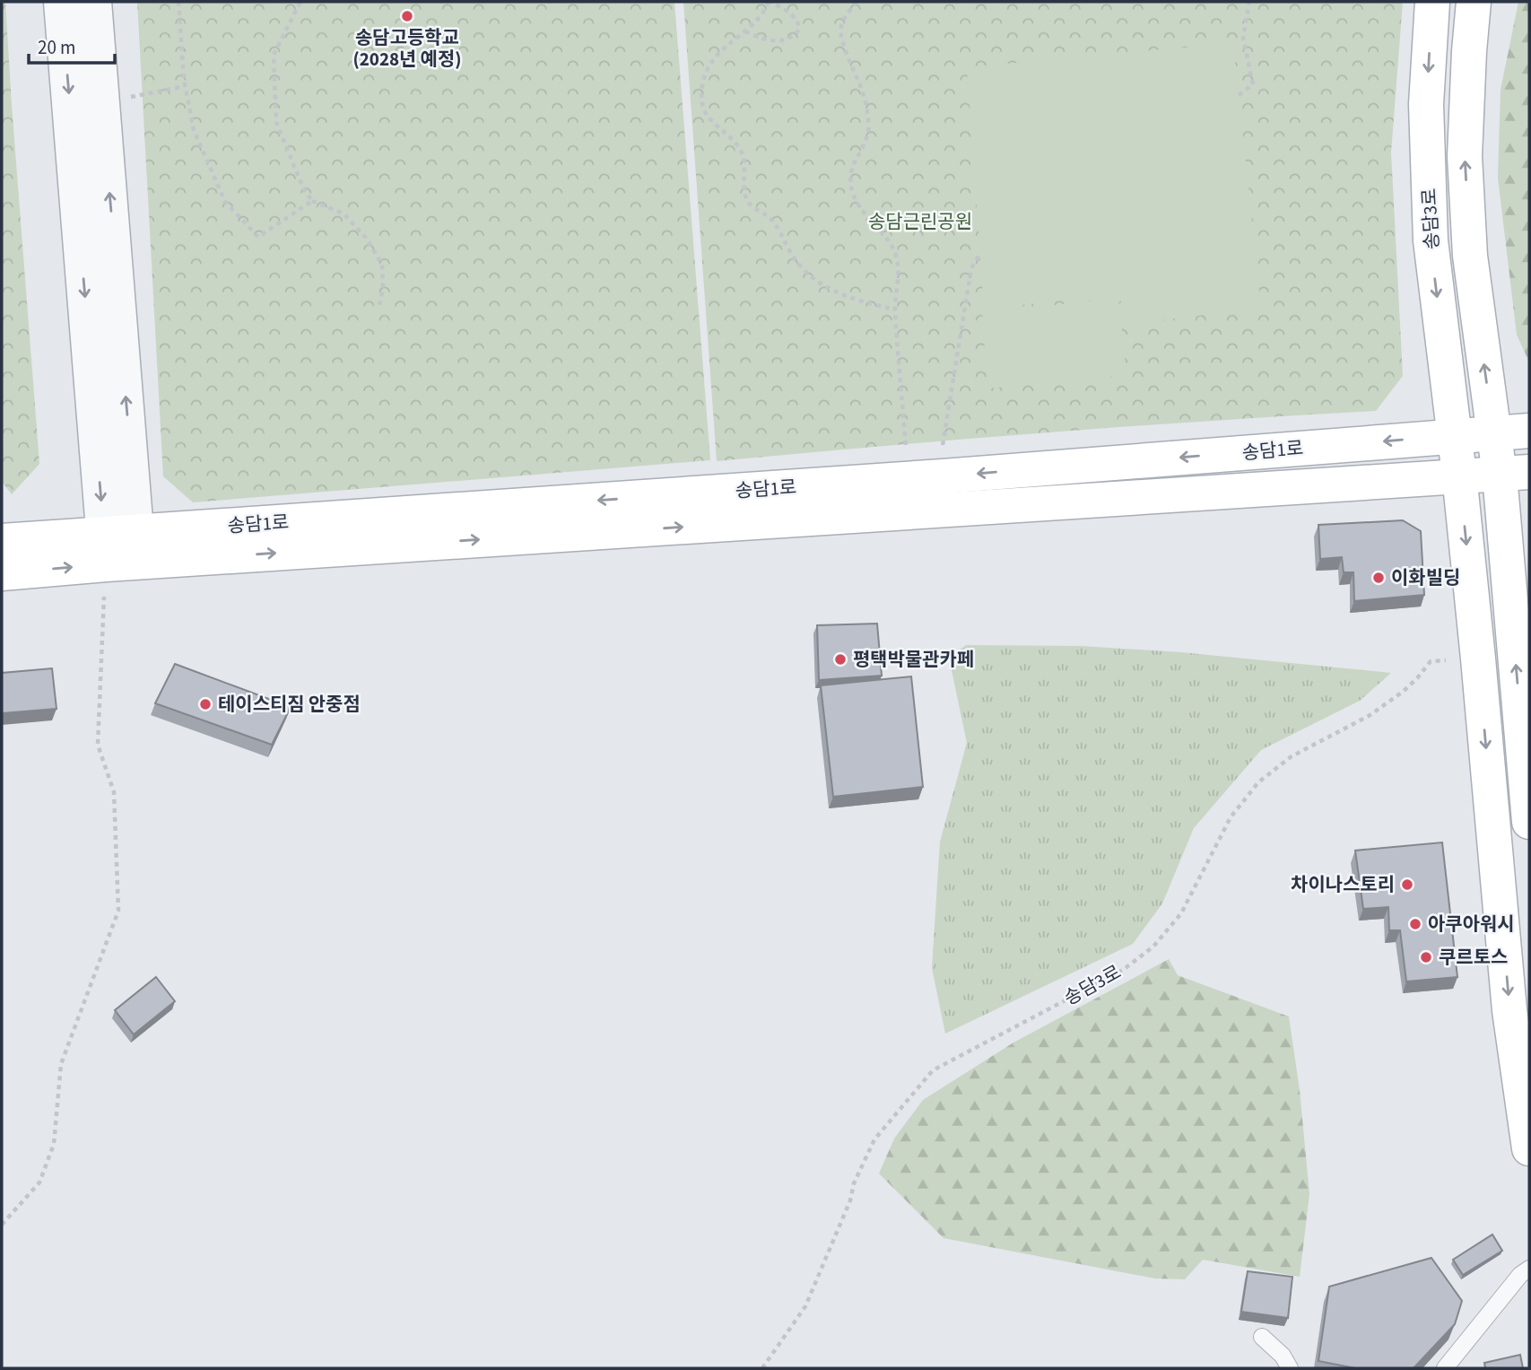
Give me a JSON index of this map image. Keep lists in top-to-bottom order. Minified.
{"streets":{"main road":["송담3로","송담1로"]},"crossings":[["송담3로","송담1로"]],"parks":["송담근린공원"],"places":["송담고등학교 (2028년 예정)","이화빌딩","평택박물관카페","테이스티짐 안중점","차이나스토리","아쿠아워시","쿠르토스"],"scale_bar":"20 m"}
